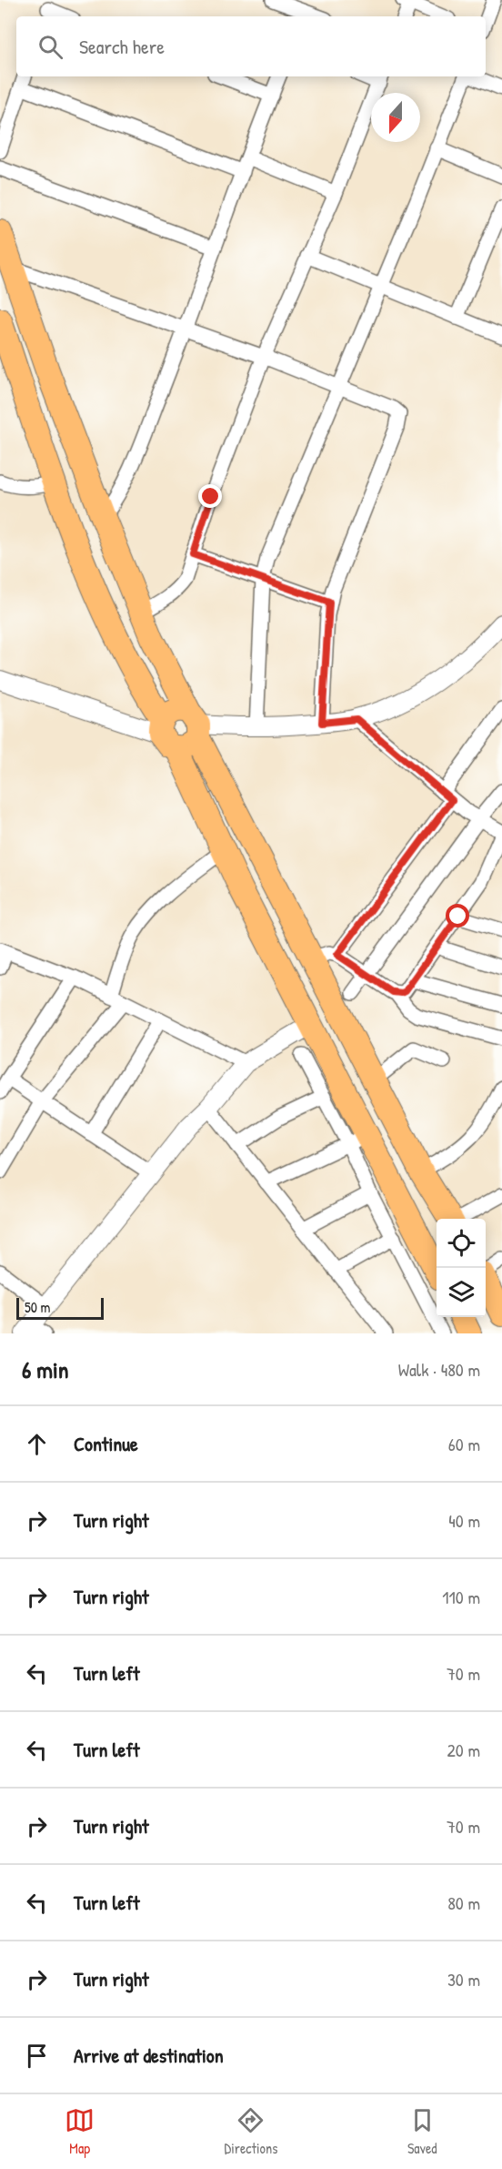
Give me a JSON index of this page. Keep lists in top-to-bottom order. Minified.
{"scale_bar":"50 m","north":"bottom","page":{"search":"Search here","scale":"50 m","heading":["6 min","Walk · 480 m"],"list":[["Continue","60 m"],["Turn right","40 m"],["Turn right","110 m"],["Turn left","70 m"],["Turn left","20 m"],["Turn right","70 m"],["Turn left","80 m"],["Turn right","30 m"],"Arrive at destination"],"nav":["Map","Directions","Saved"]}}
